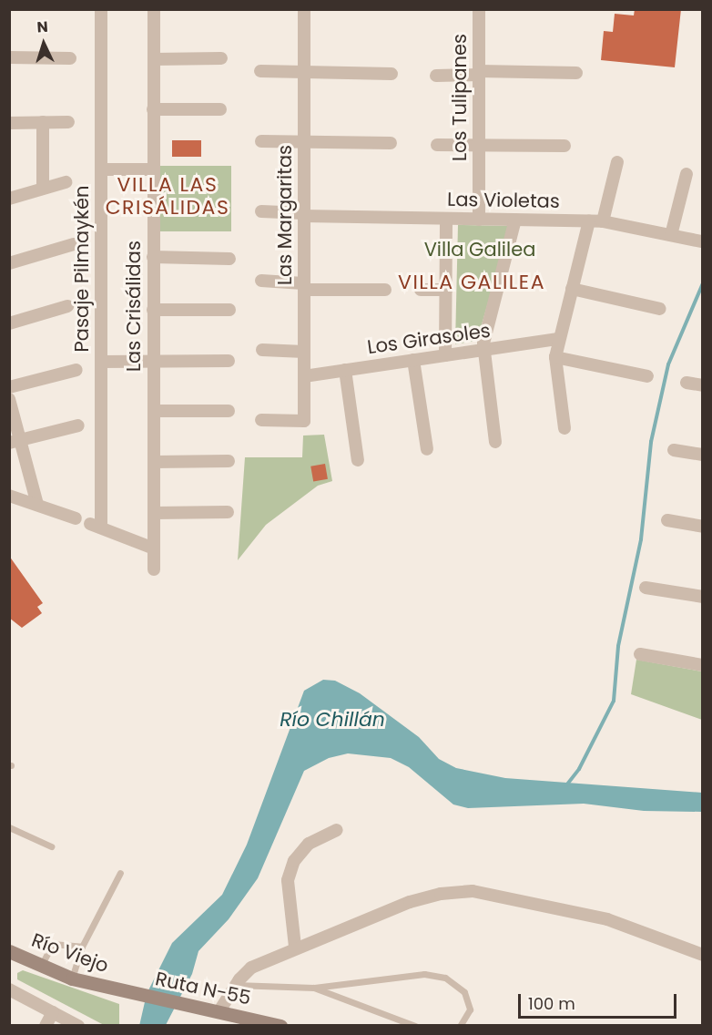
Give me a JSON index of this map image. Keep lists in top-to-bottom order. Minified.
{"streets":{"main road":["Río Viejo","Ruta N-55"],"street":["Los Tulipanes","Las Violetas","Las Margaritas","Pasaje Pilmaykén","Las Crisálidas","Los Girasoles"]},"crossings":[["Los Tulipanes","Las Violetas"],["Las Violetas","Las Margaritas"],["Las Margaritas","Los Girasoles"],["Pasaje Pilmaykén","Las Crisálidas"],["Río Viejo","Ruta N-55"]],"districts":["VILLA LAS CRISÁLIDAS","VILLA GALILEA"],"water":["Río Chillán"],"parks":["Villa Galilea"],"scale_bar":"100 m","north":"top"}
